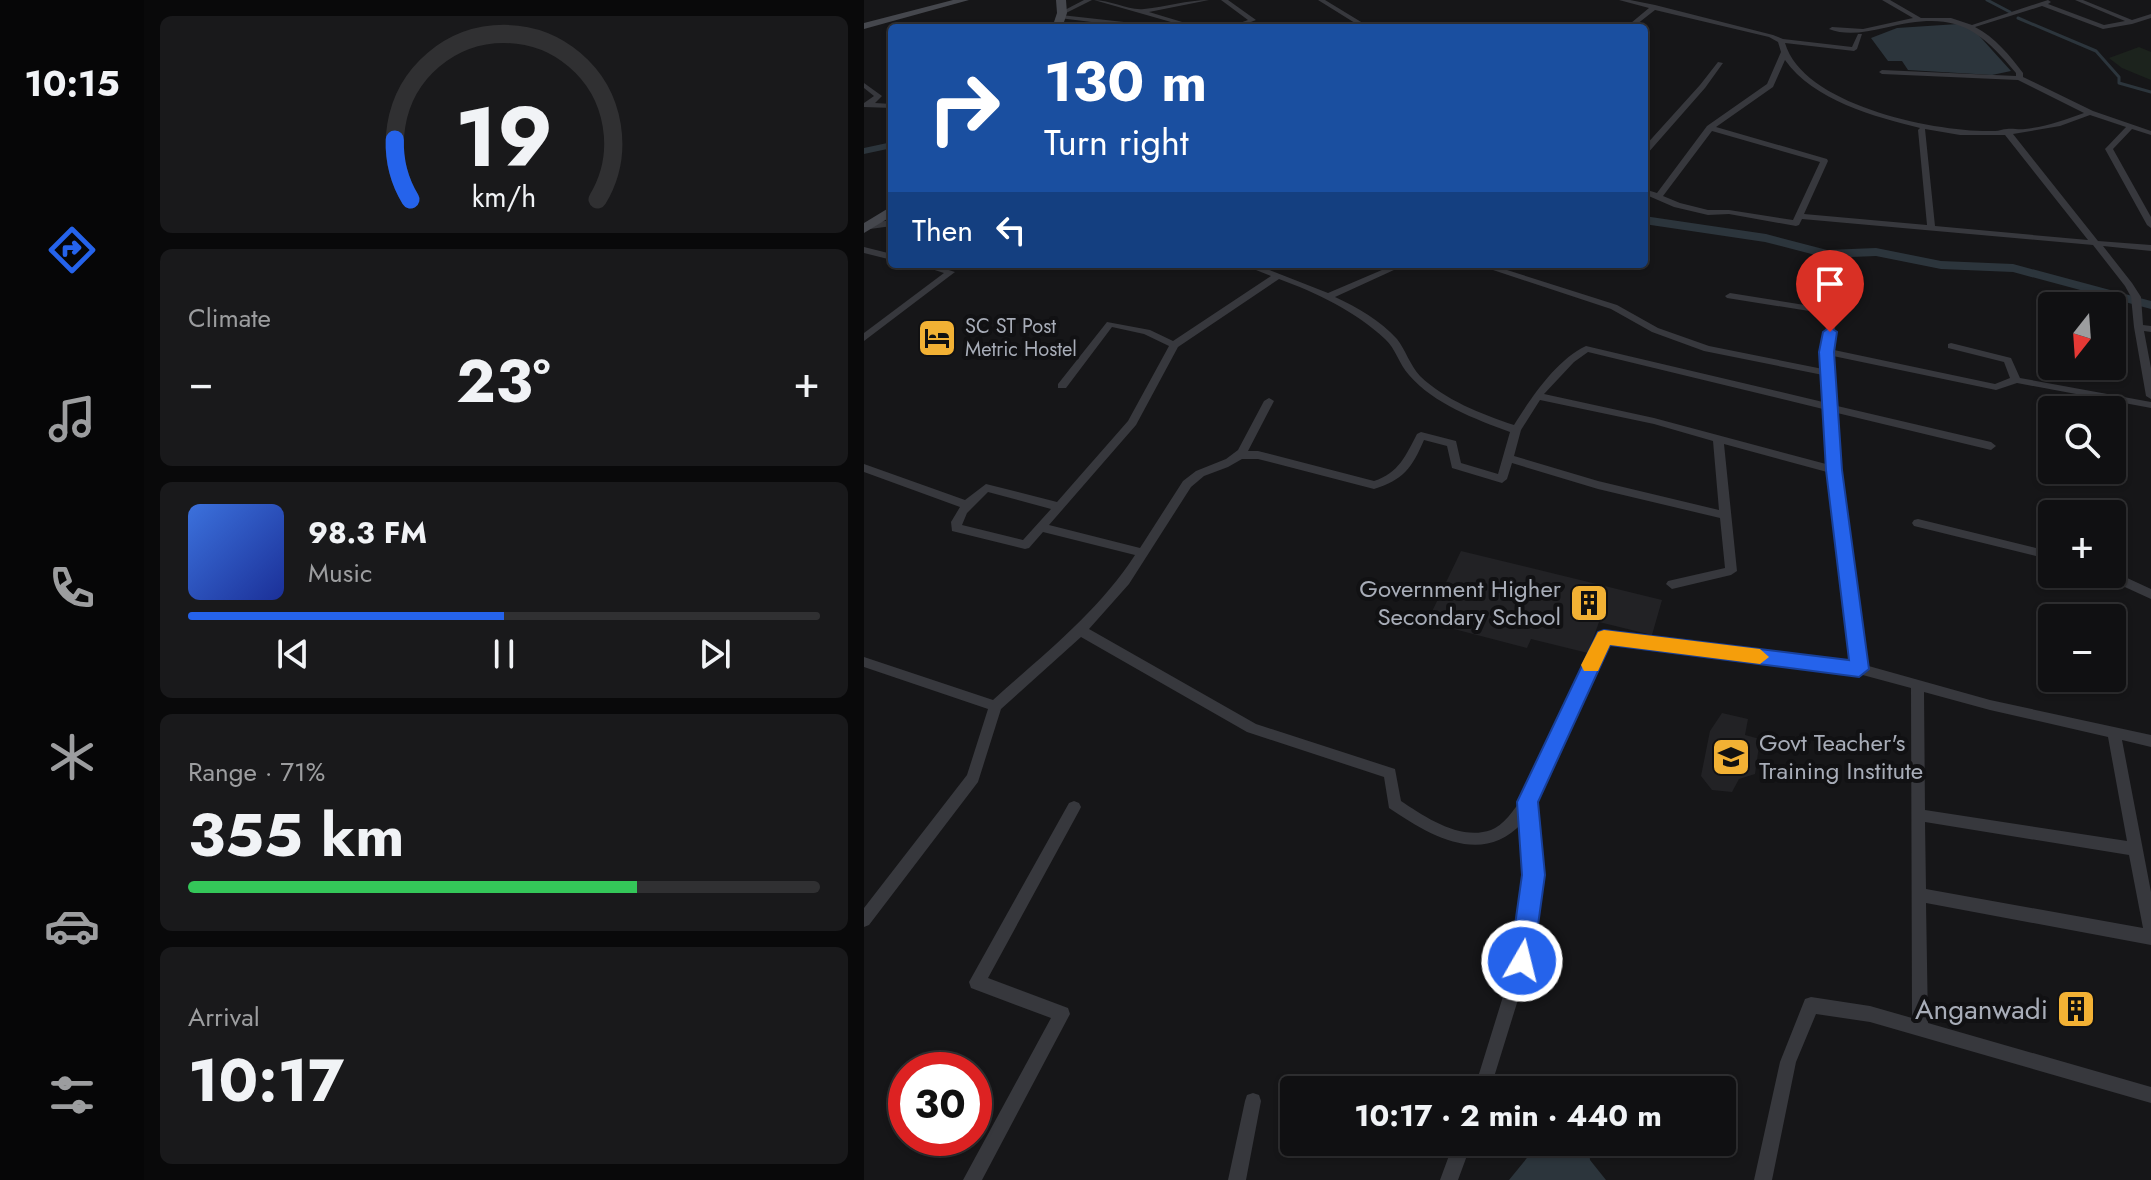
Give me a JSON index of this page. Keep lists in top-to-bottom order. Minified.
{"places":{"hotel":["SC ST Post Metric Hostel"],"building":["Government Higher Secondary School","Anganwadi"],"school or university":["Govt Teacher's Training Institute"]},"north":"bottom","page":{"tabs":"10:15","turn":["130 m","Turn right"],"then":"Then","tile":["Climate",["Range · 71%","355 km"],["Arrival","10:17"]],"map_buttons":["+","−"],"heat":["−","23°","+"],"song":["98.3 FM","Music"],"limit":"30","trip":"10:17 · 2 min · 440 m","gauge":["19","km/h"]}}
